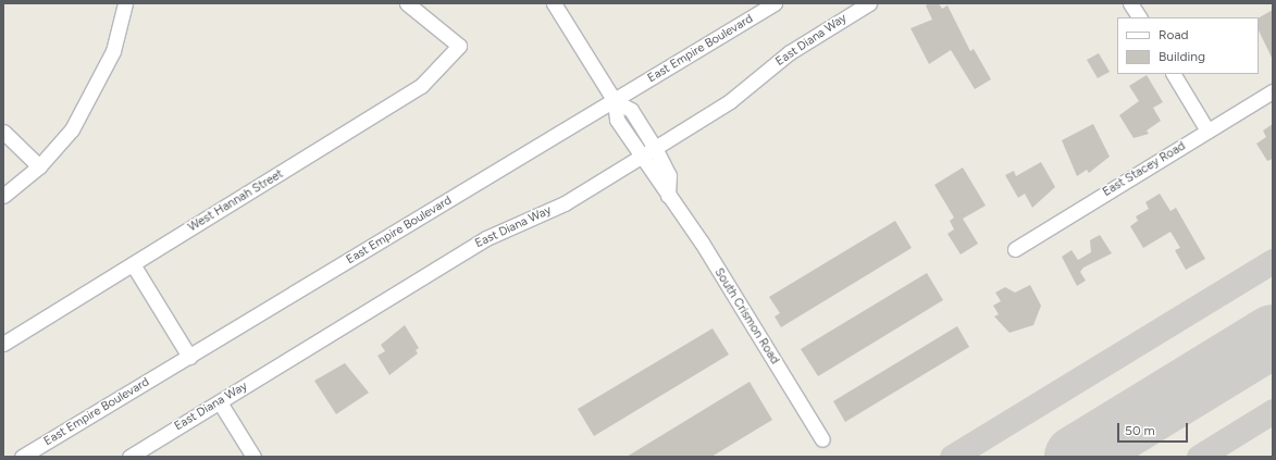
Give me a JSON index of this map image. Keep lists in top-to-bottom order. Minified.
{"streets":{"street":["East Diana Way","East Empire Boulevard","East Stacey Road","West Hannah Street","South Crismon Road"]},"crossings":[["East Diana Way","South Crismon Road"],["East Empire Boulevard","South Crismon Road"]],"legend":["Road","Building"],"scale_bar":"50 m"}
